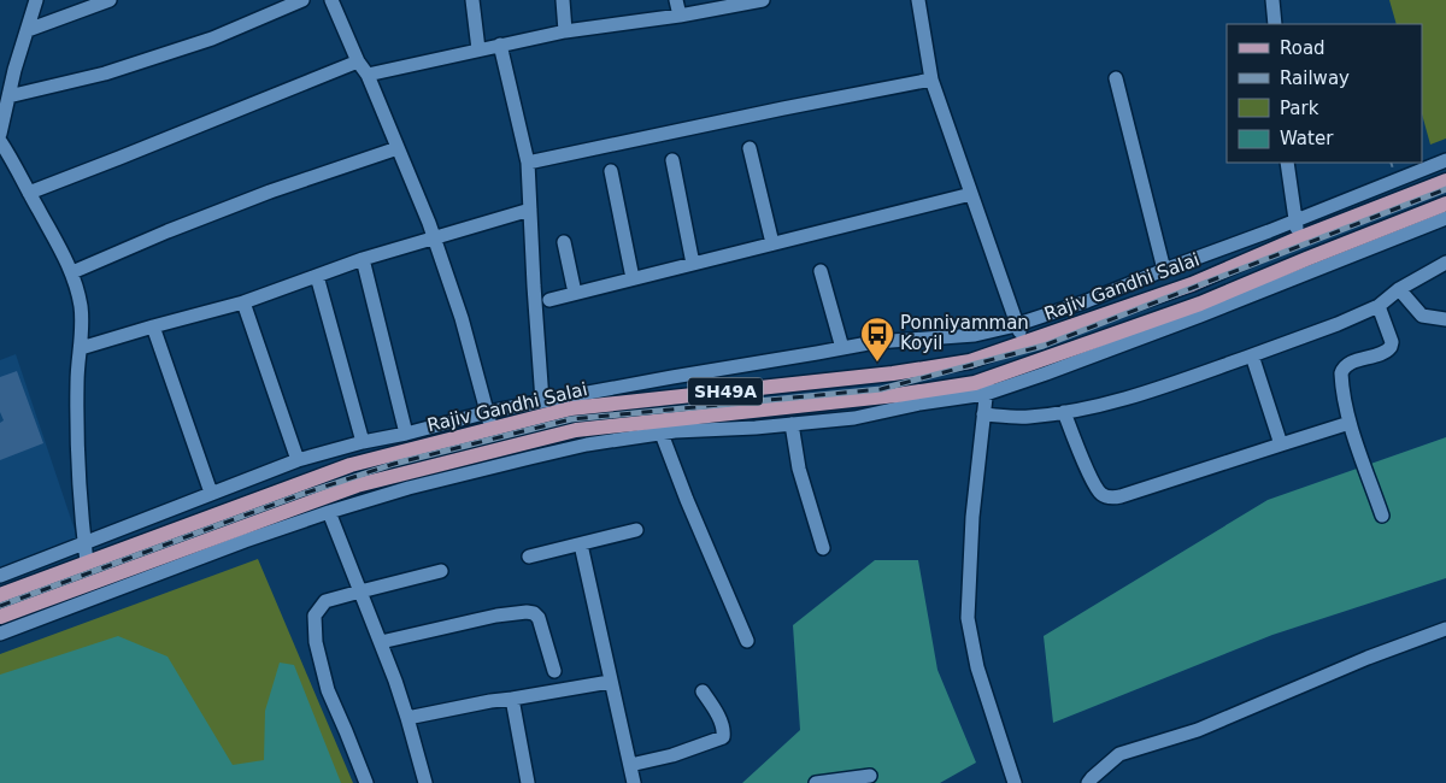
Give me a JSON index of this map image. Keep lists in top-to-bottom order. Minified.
{"streets":{"main road":["Rajiv Gandhi Salai","SH49A"]},"places":{"bus stop":["Ponniyamman Koyil"]},"legend":["Road","Railway","Park","Water"]}
